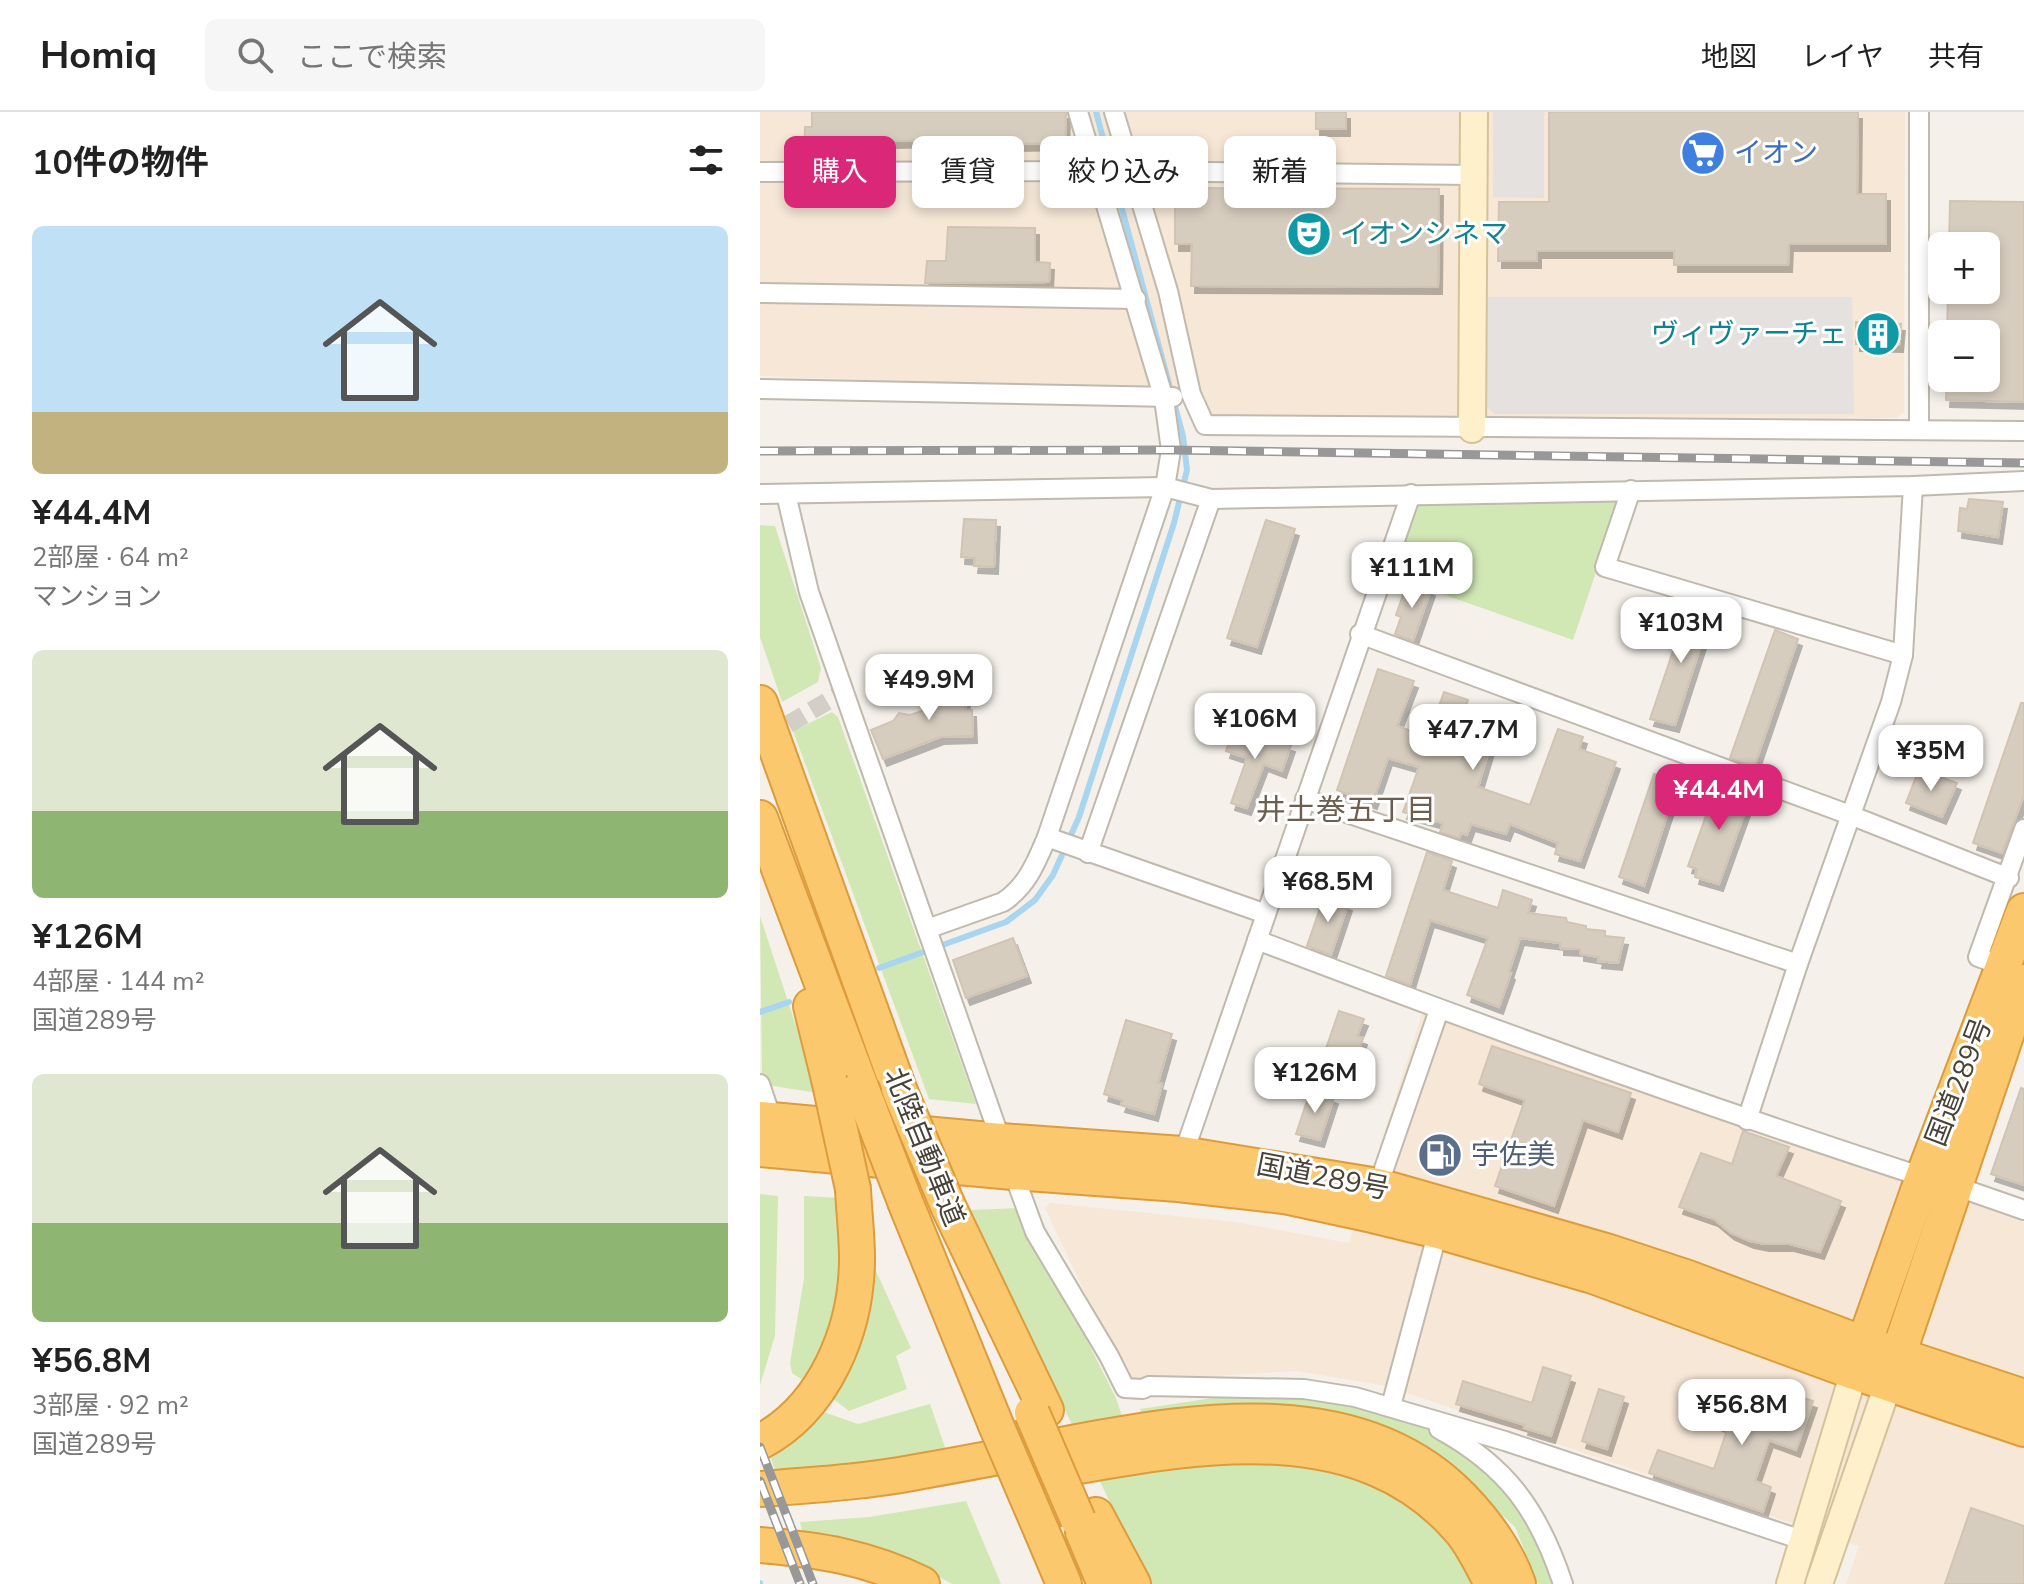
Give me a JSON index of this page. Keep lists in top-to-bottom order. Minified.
{"streets":{"highway":["国道289号","北陸自動車道"]},"districts":["井土巻五丁目"],"places":{"supermarket":["イオン"],"theatre":["イオンシネマ"],"building":["ヴィヴァーチェ"],"fuel station":["宇佐美"]},"page":{"header":"Homiq","search":"ここで検索","nav":["地図","レイヤ","共有"],"heading":"10件の物件","chip":["購入","賃貸","絞り込み","新着"],"list":[{"name":"¥44.4M","note":"2部屋 · 64 m² · マンション"},{"name":"¥126M","note":"4部屋 · 144 m² · 国道289号"},{"name":"¥56.8M","note":"3部屋 · 92 m² · 国道289号"}],"map_buttons":["+","−"],"price":["¥111M","¥103M","¥49.9M","¥106M","¥47.7M","¥35M","¥44.4M","¥68.5M","¥126M","¥56.8M"]}}
